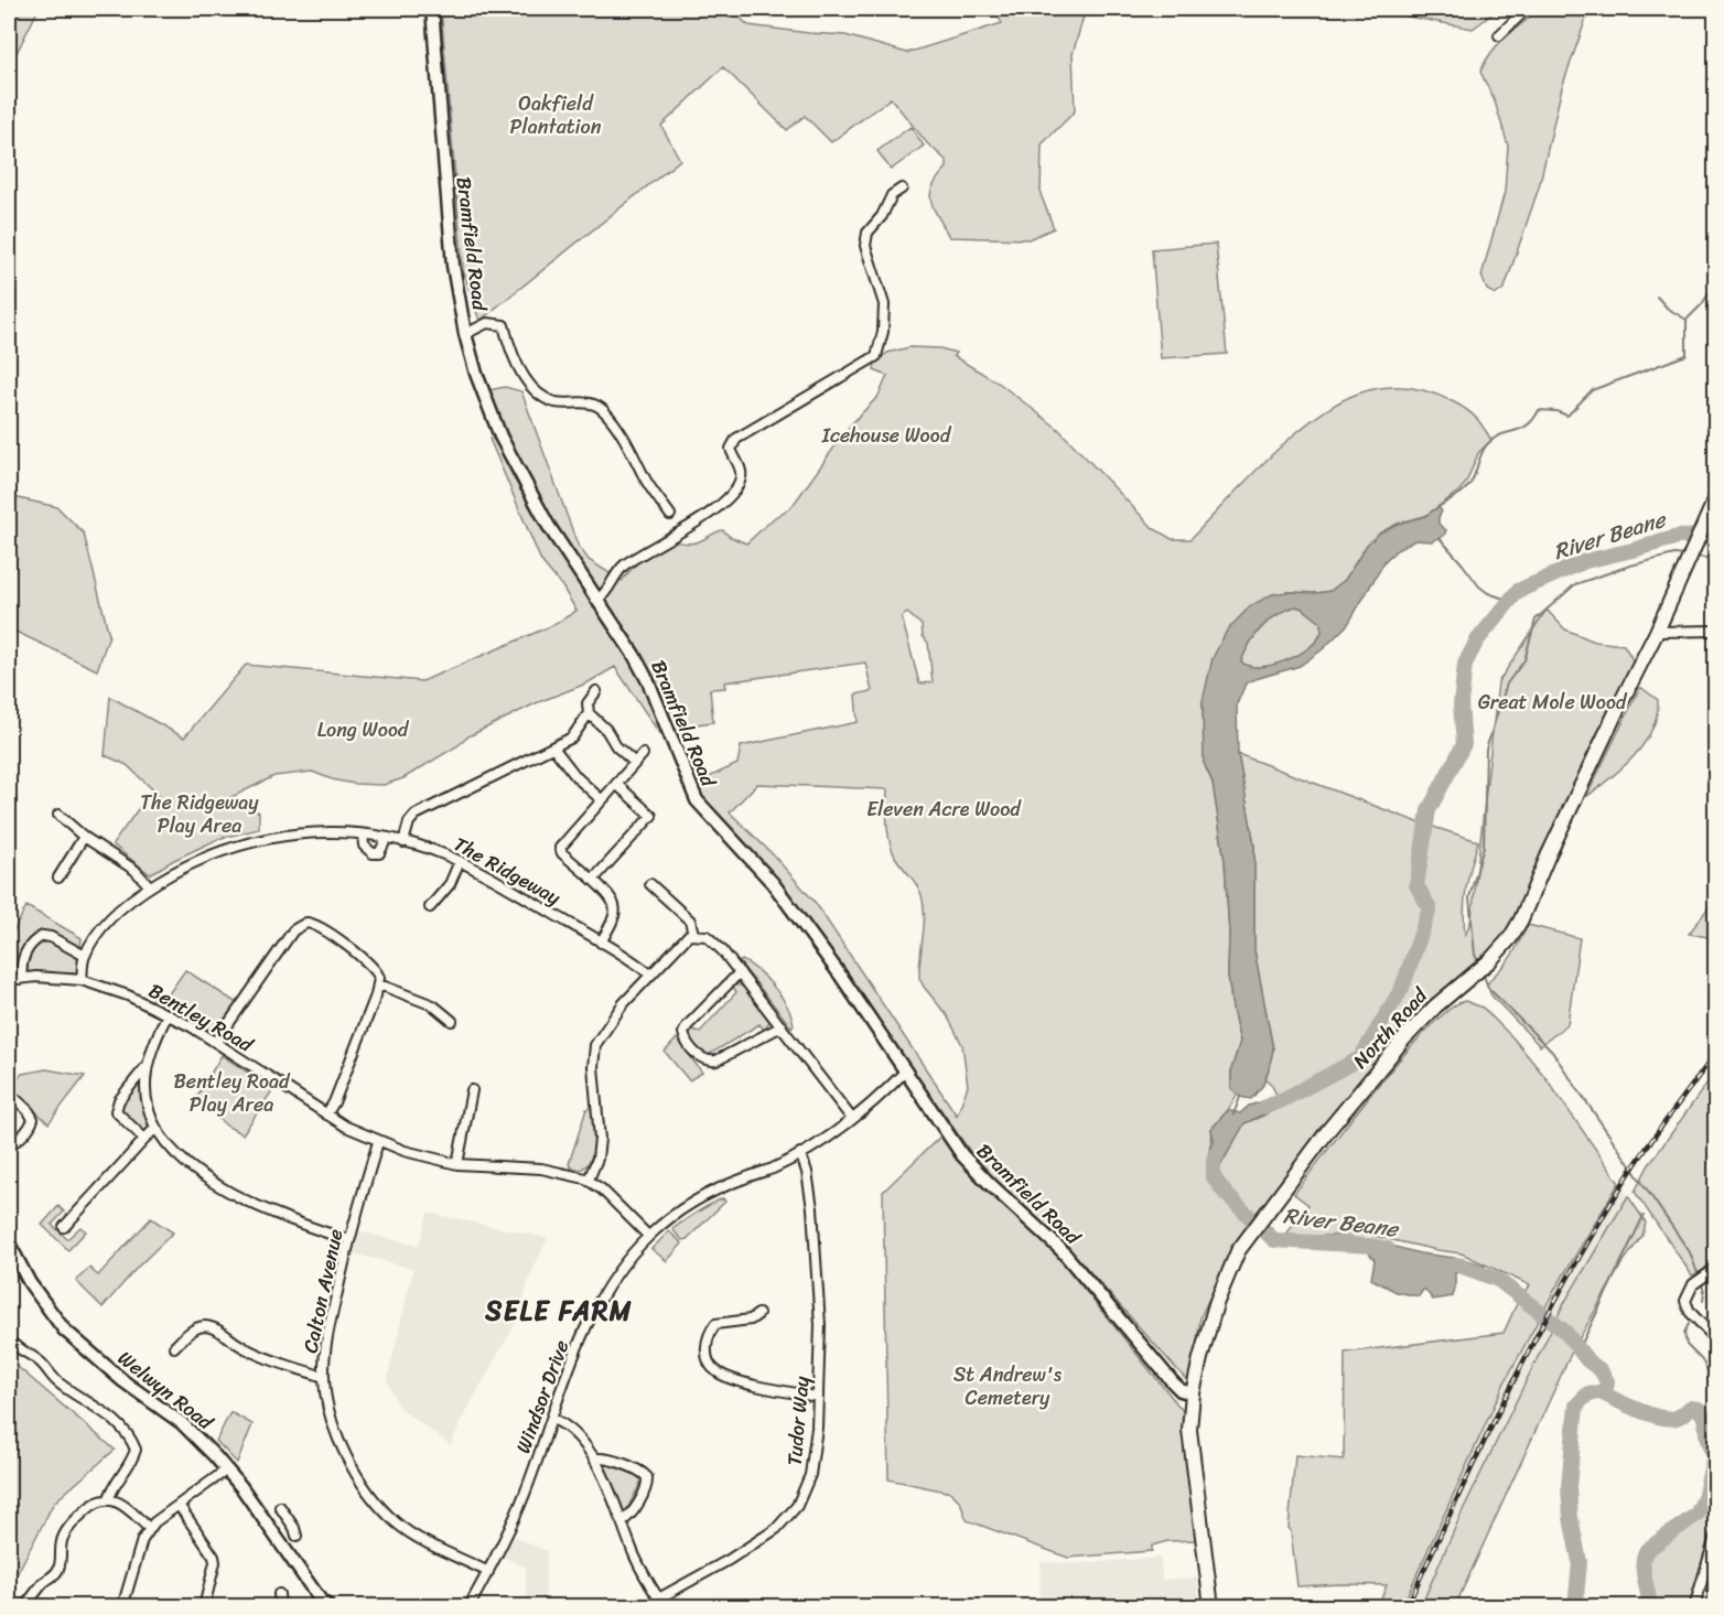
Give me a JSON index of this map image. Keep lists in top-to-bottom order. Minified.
{"streets":{"main road":["North Road"],"street":["Bramfield Road","The Ridgeway","Bentley Road","Calton Avenue","Welwyn Road","Windsor Drive","Tudor Way"]},"crossings":[["Bramfield Road","North Road"],["Bramfield Road","Windsor Drive"],["The Ridgeway","Bentley Road"],["Bentley Road","Calton Avenue"],["Bentley Road","Windsor Drive"],["Calton Avenue","Windsor Drive"],["Windsor Drive","Tudor Way"]],"districts":["SELE FARM"],"water":["River Beane"],"parks":["Oakfield Plantation","Icehouse Wood","Great Mole Wood","Long Wood","The Ridgeway Play Area","Eleven Acre Wood","Bentley Road Play Area","St Andrew's Cemetery"]}
